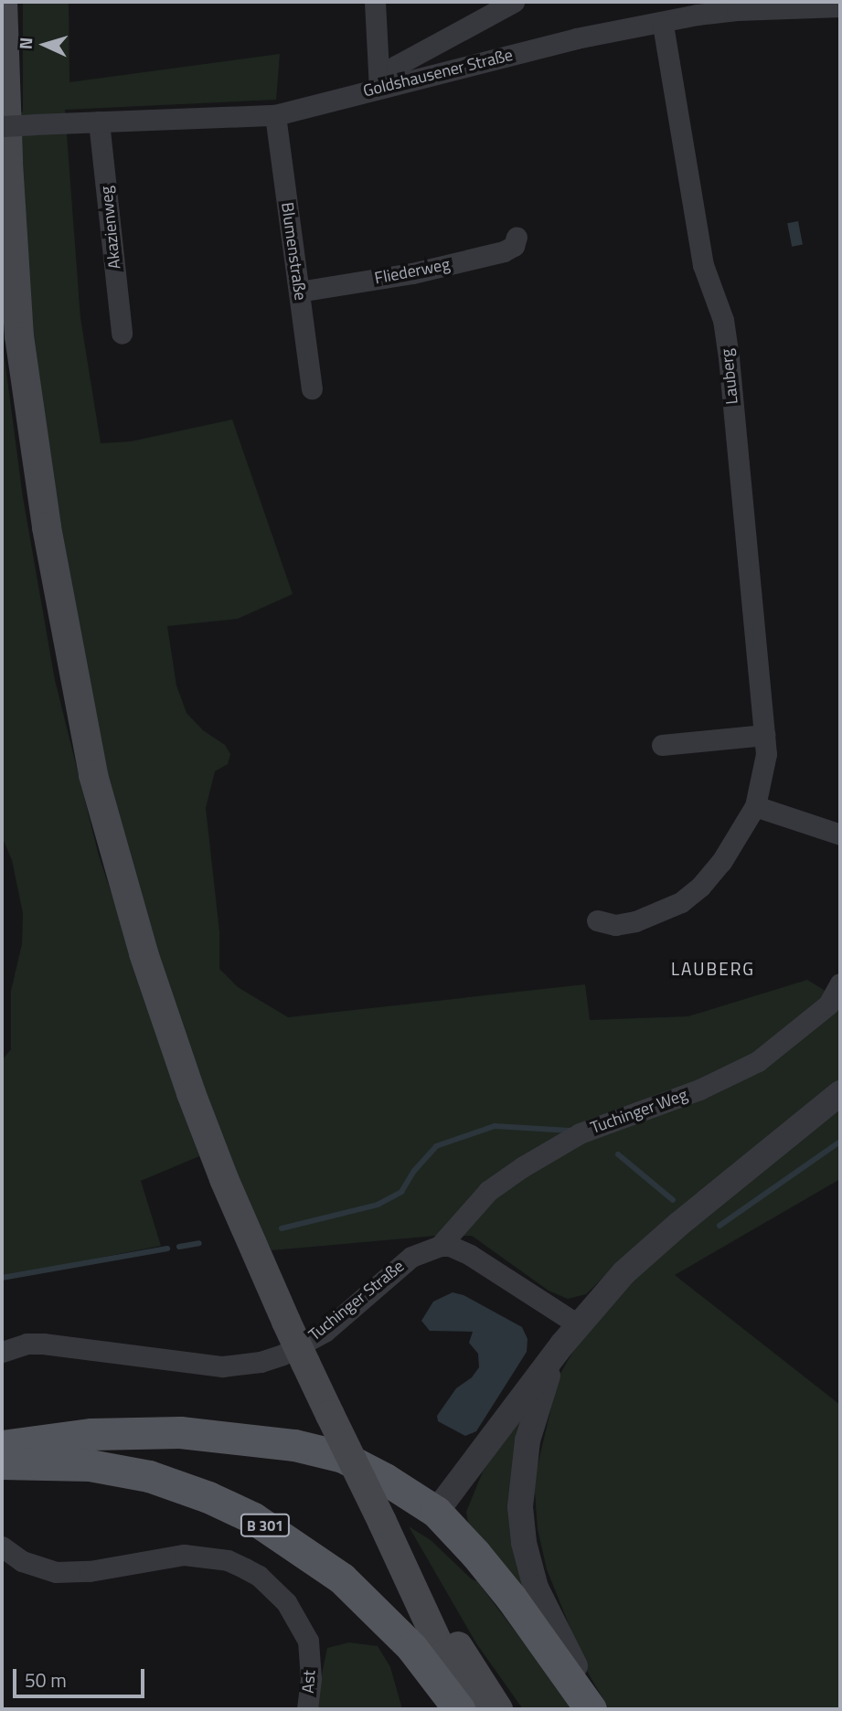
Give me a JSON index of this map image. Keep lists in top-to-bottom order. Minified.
{"streets":{"main road":["B 301"],"street":["Goldshausener Straße","Akazienweg","Blumenstraße","Fliederweg","Lauberg","Tuchinger Weg","Tuchinger Straße","Ast"]},"crossings":[["Goldshausener Straße","Akazienweg"],["Goldshausener Straße","Blumenstraße"],["Goldshausener Straße","Lauberg"],["Blumenstraße","Fliederweg"],["Tuchinger Weg","Tuchinger Straße"]],"districts":["LAUBERG"],"scale_bar":"50 m","north":"left"}
